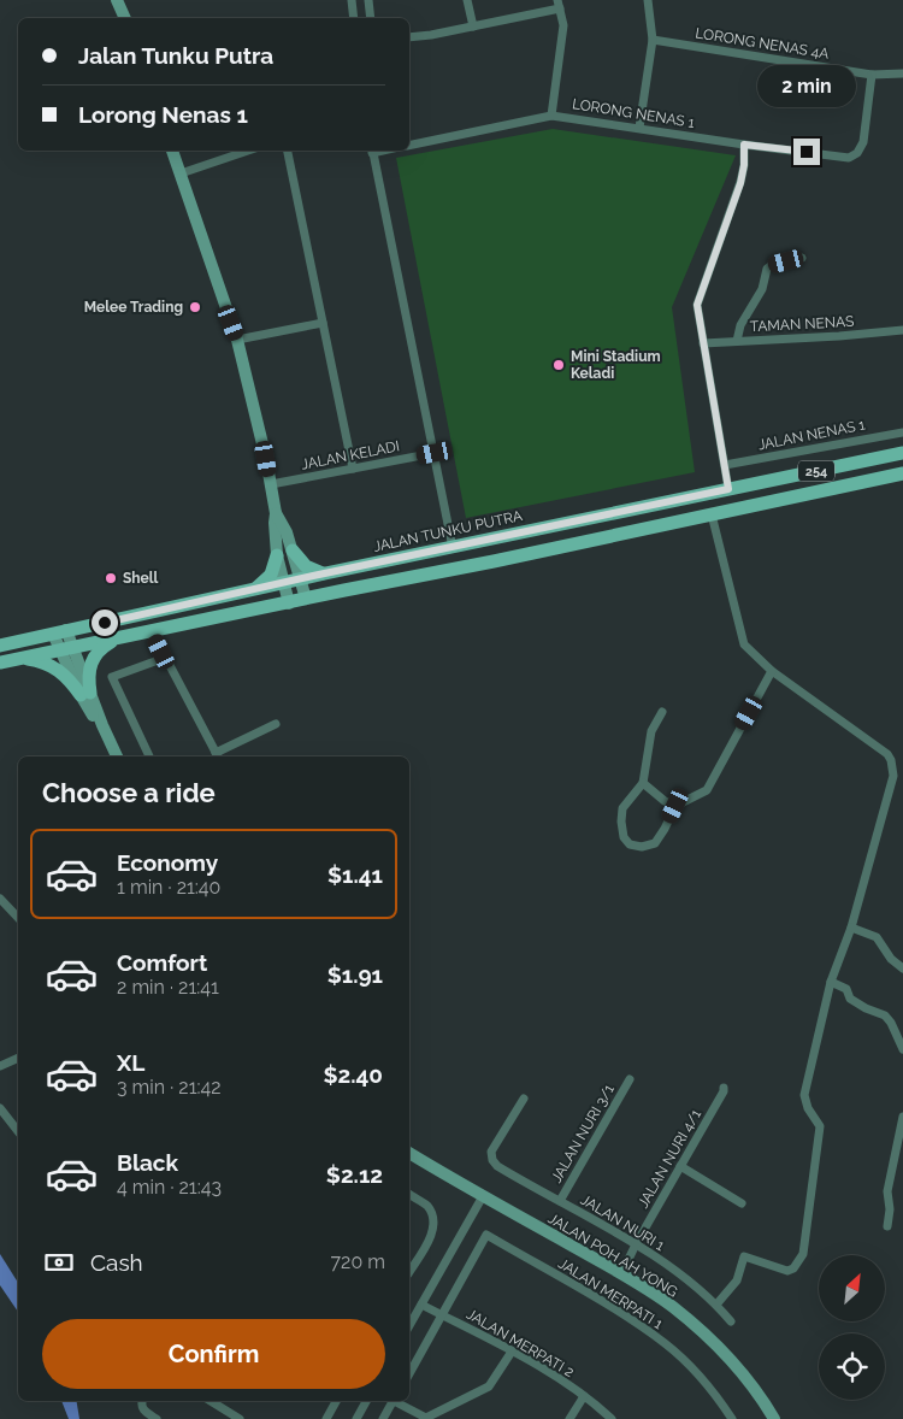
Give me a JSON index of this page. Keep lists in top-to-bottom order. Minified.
{"streets":{"main road":["254","JALAN TUNKU PUTRA","JALAN POH AH YONG"],"street":["LORONG NENAS 4A","LORONG NENAS 1","TAMAN NENAS","JALAN NENAS 1","JALAN KELADI","JALAN NURI 3/1","JALAN NURI 4/1","JALAN NURI 1","JALAN MERPATI 1","JALAN MERPATI 2"]},"crossings":[["LORONG NENAS 4A","LORONG NENAS 1"],["JALAN NURI 3/1","JALAN NURI 1"],["JALAN NURI 4/1","JALAN NURI 1"],["JALAN NURI 4/1","JALAN POH AH YONG"],["JALAN MERPATI 1","JALAN MERPATI 2"]],"places":["Melee Trading","Mini Stadium Keladi","Shell"],"north":"top right","page":{"banner":["Jalan Tunku Putra","Lorong Nenas 1"],"bubble":"2 min","heading":"Choose a ride","list":[{"name":"Economy","note":"1 min · 21:40","value":"$1.41"},{"name":"Comfort","note":"2 min · 21:41","value":"$1.91"},{"name":"XL","note":"3 min · 21:42","value":"$2.40"},{"name":"Black","note":"4 min · 21:43","value":"$2.12"}],"pay":["Cash","720 m"],"buttons":"Confirm"}}
